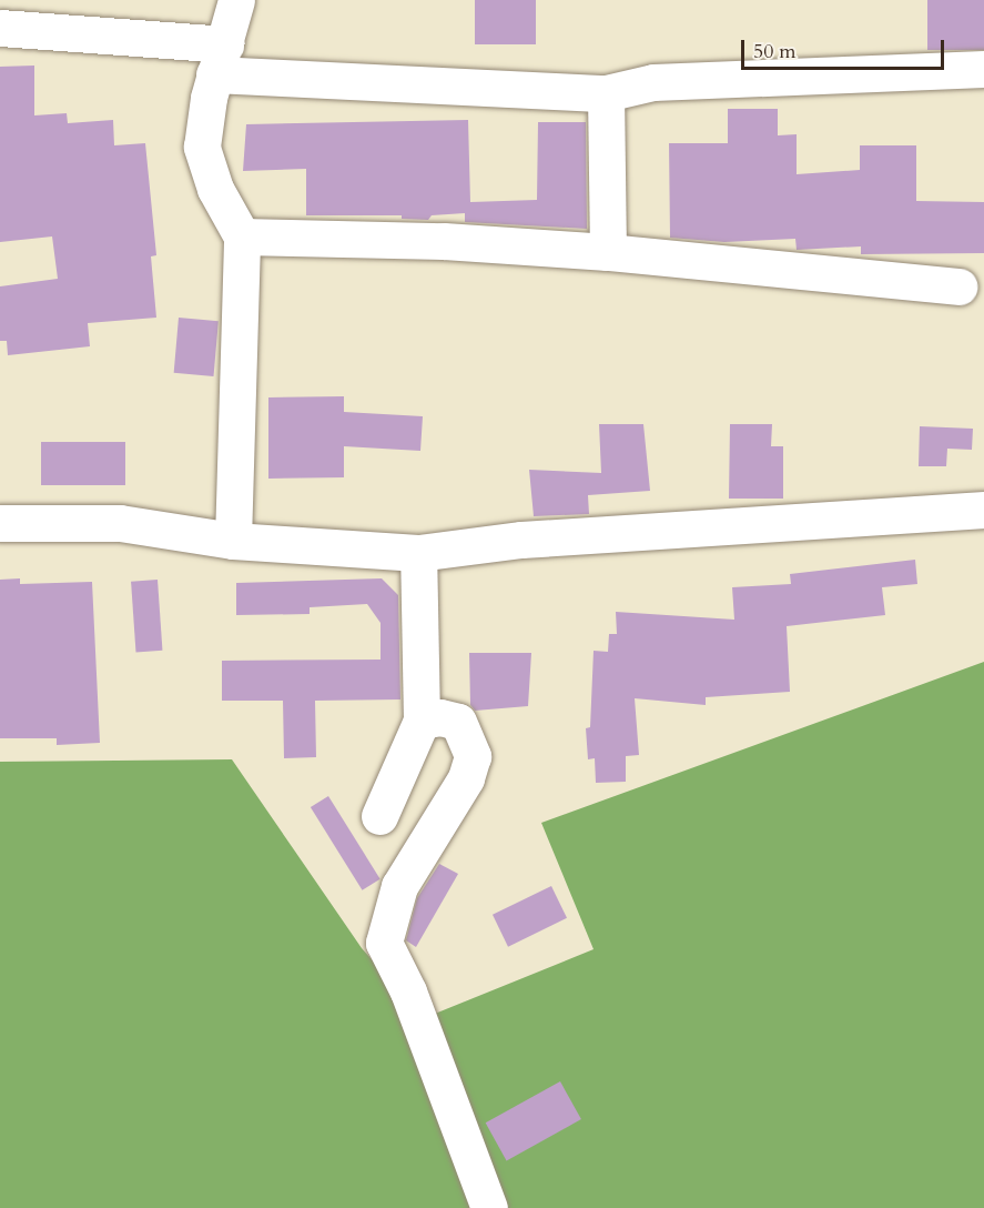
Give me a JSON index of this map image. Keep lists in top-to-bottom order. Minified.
{"scale_bar":"50 m"}
